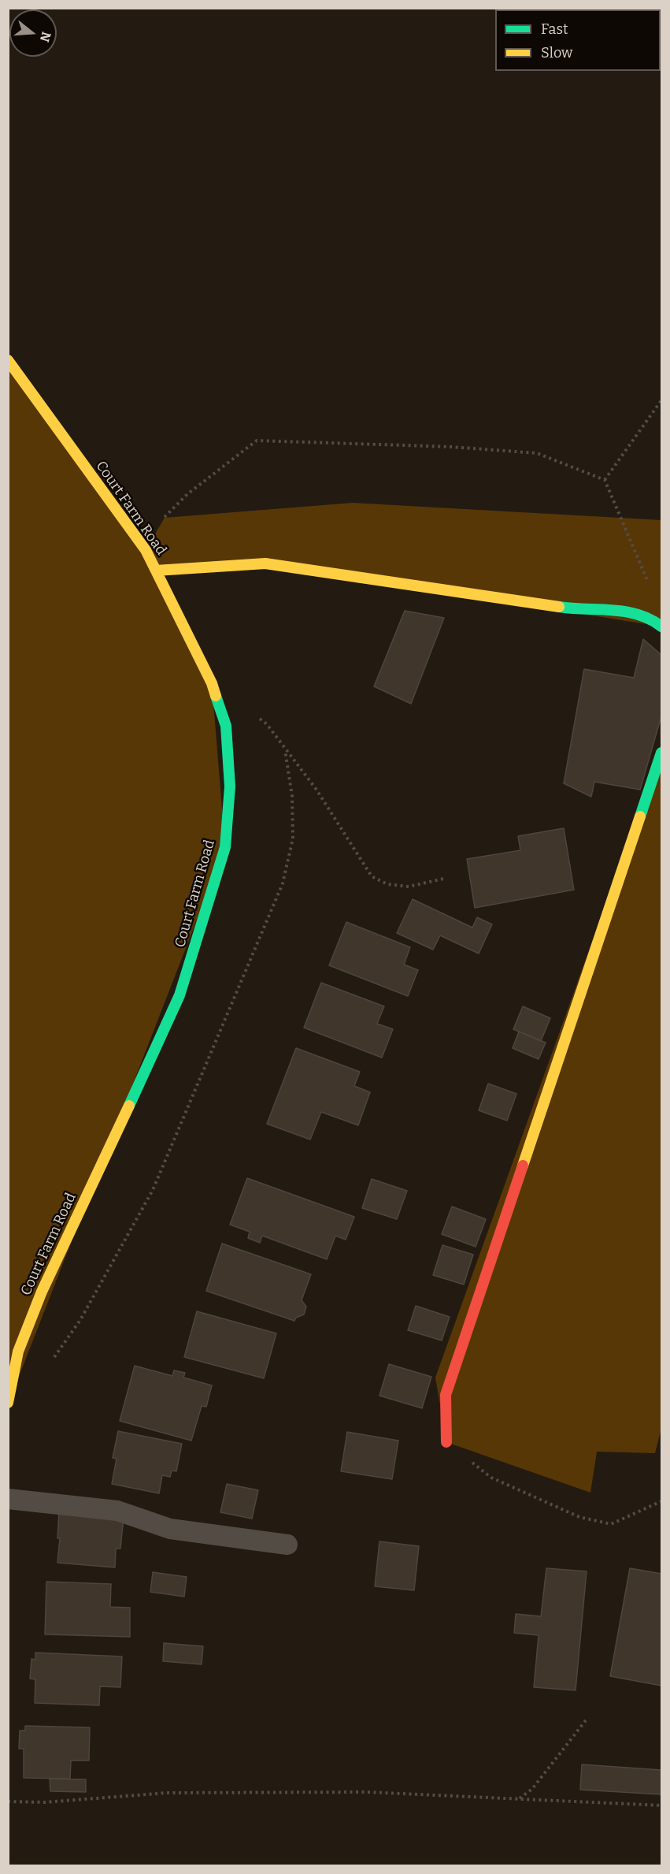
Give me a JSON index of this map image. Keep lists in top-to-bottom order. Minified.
{"streets":{"street":["Court Farm Road"]},"legend":["Fast","Slow"],"north":"right"}
